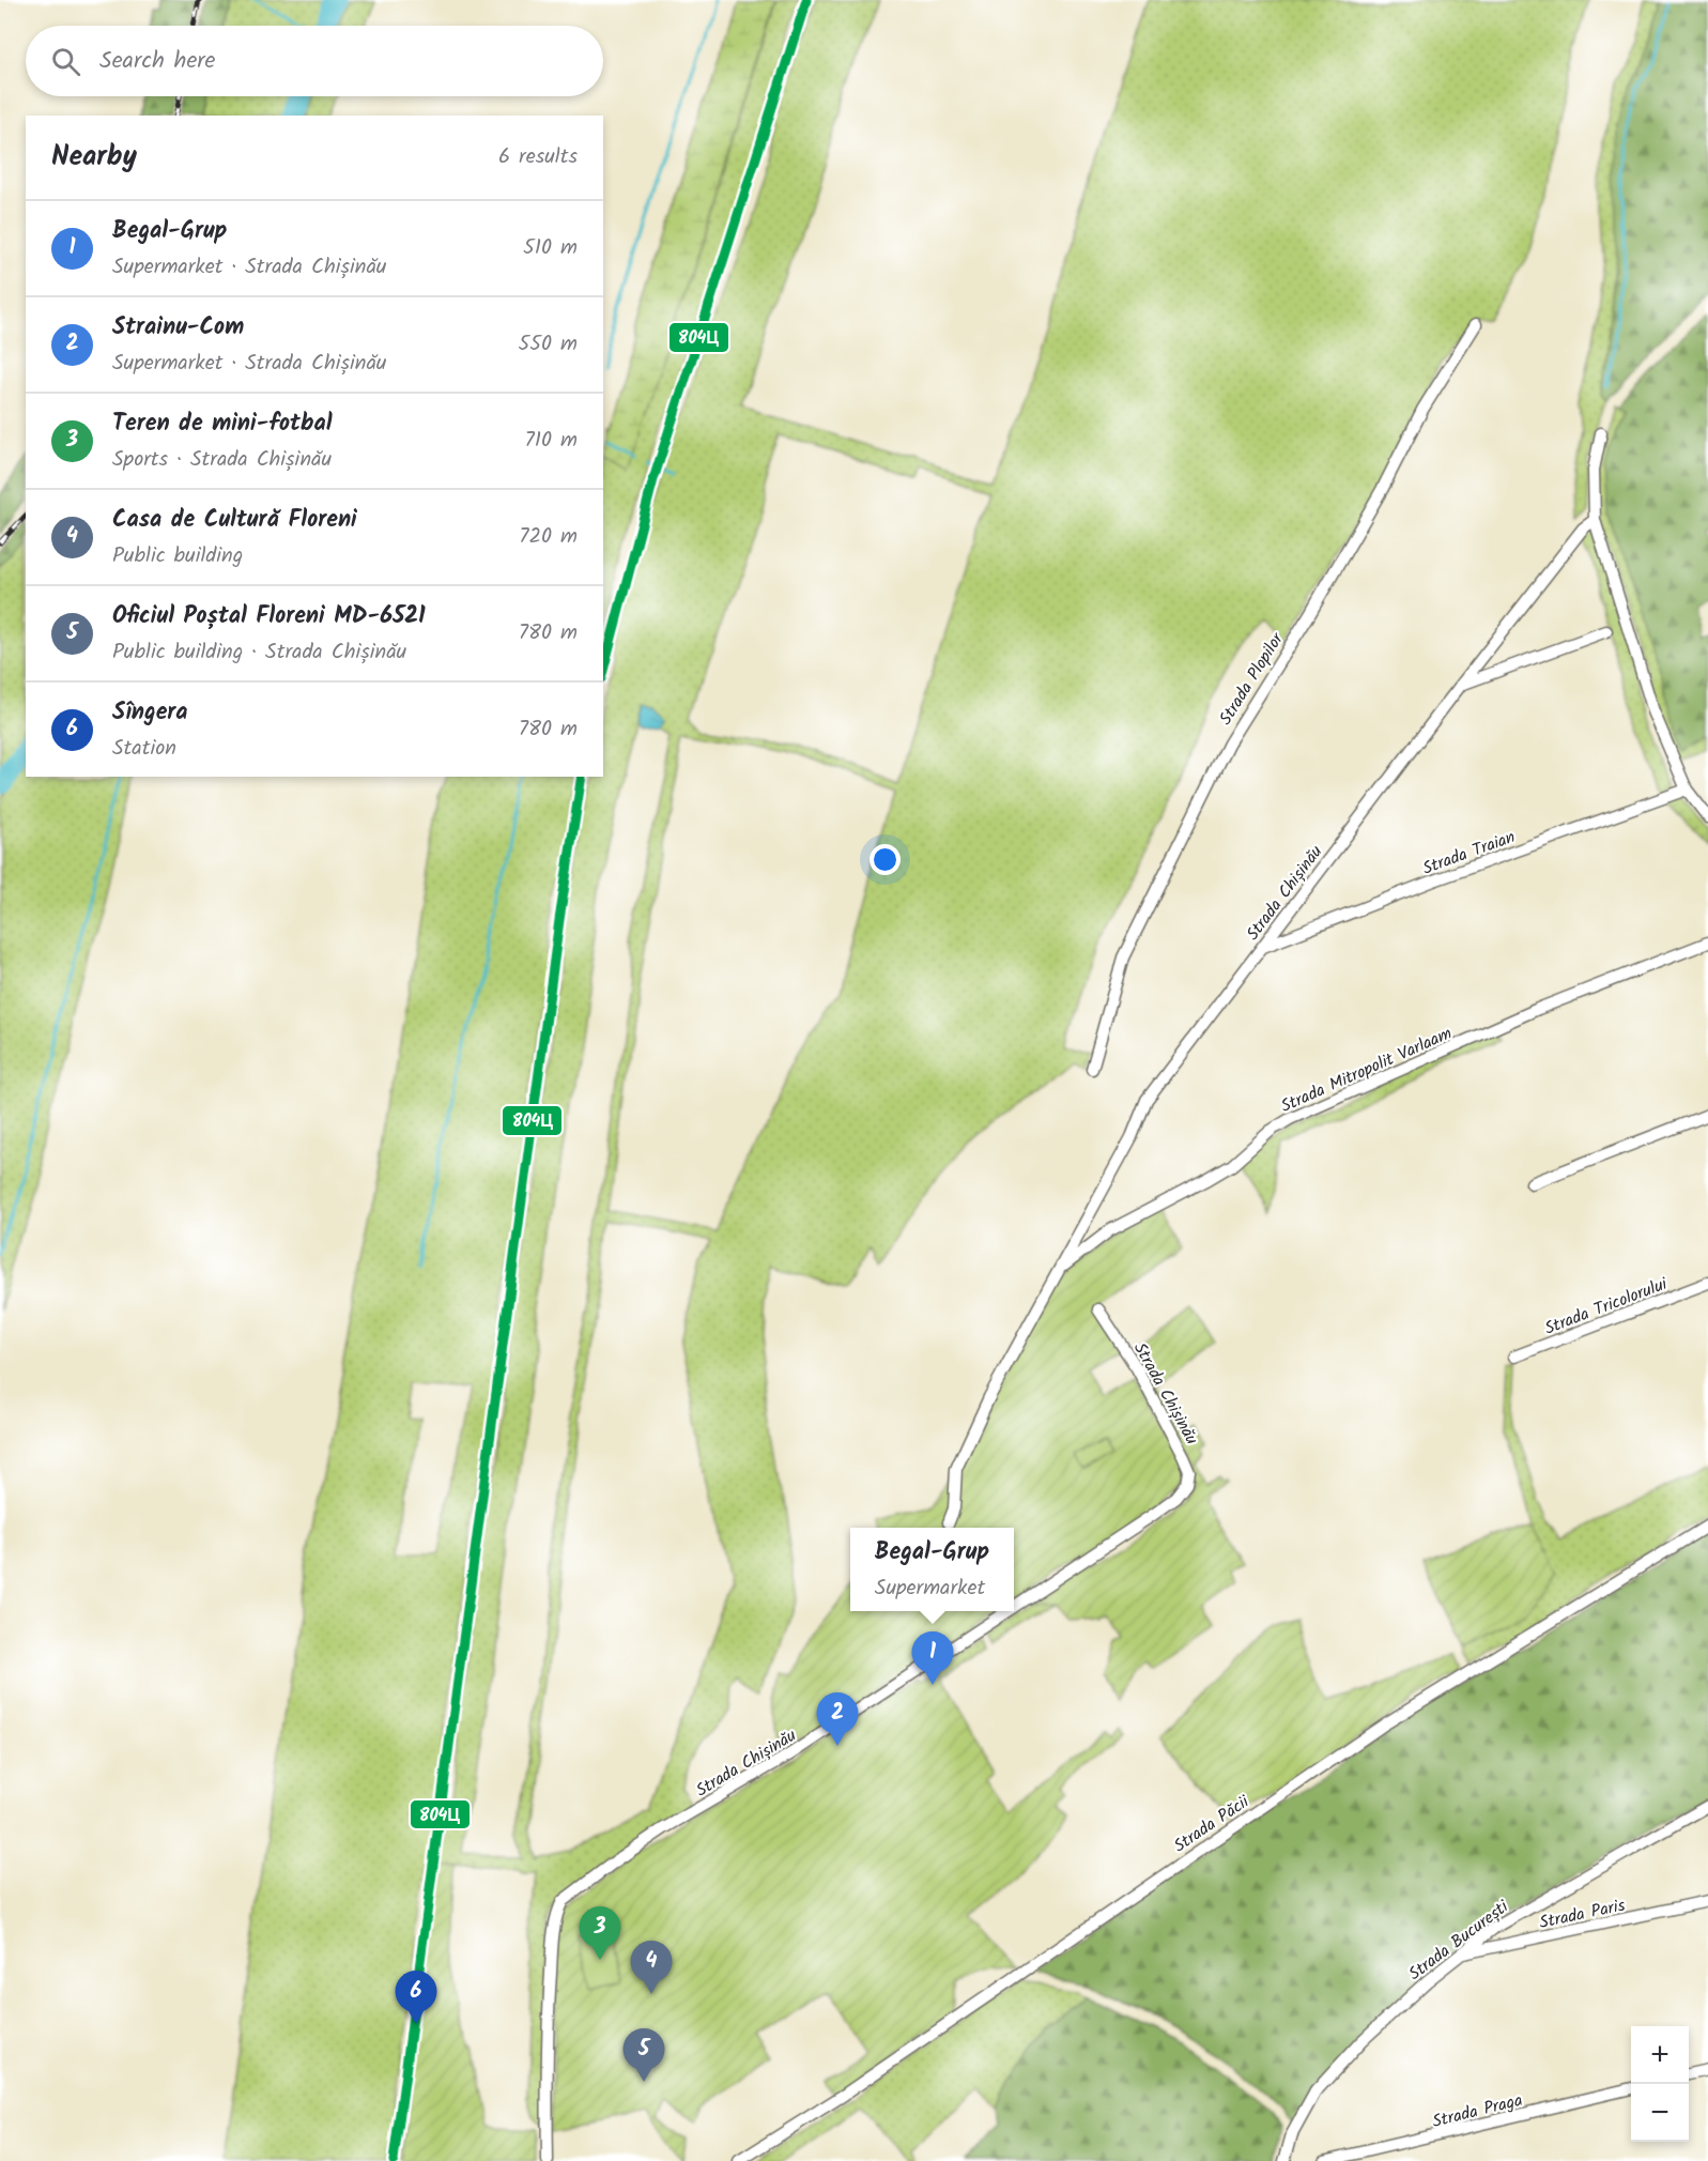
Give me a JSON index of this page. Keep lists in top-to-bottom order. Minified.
{"streets":{"street":["Strada Plopilor","Strada Traian","Strada Chișinău","Strada Mitropolit Varlaam","Strada Tricolorului","Strada Păcii","Strada Paris","Strada București","Strada Praga"]},"crossings":[["Strada Traian","Strada Chișinău"],["Strada Chișinău","Strada Mitropolit Varlaam"],["Strada Paris","Strada București"]],"lines":["transit line 804Ц"],"page":{"search":"Search here","heading":["Nearby","6 results"],"list":[{"mark":"1","name":"Begal-Grup","note":"Supermarket · Strada Chișinău","value":"510 m"},{"mark":"2","name":"Strainu-Com","note":"Supermarket · Strada Chișinău","value":"550 m"},{"mark":"3","name":"Teren de mini-fotbal","note":"Sports · Strada Chișinău","value":"710 m"},{"mark":"4","name":"Casa de Cultură Floreni","note":"Public building","value":"720 m"},{"mark":"5","name":"Oficiul Poștal Floreni MD-6521","note":"Public building · Strada Chișinău","value":"780 m"},{"mark":"6","name":"Sîngera","note":"Station","value":"780 m"}],"popup":["Begal-Grup","Supermarket"],"pins":["1","2","3","4","6","5"],"map_buttons":["+","−"]}}
